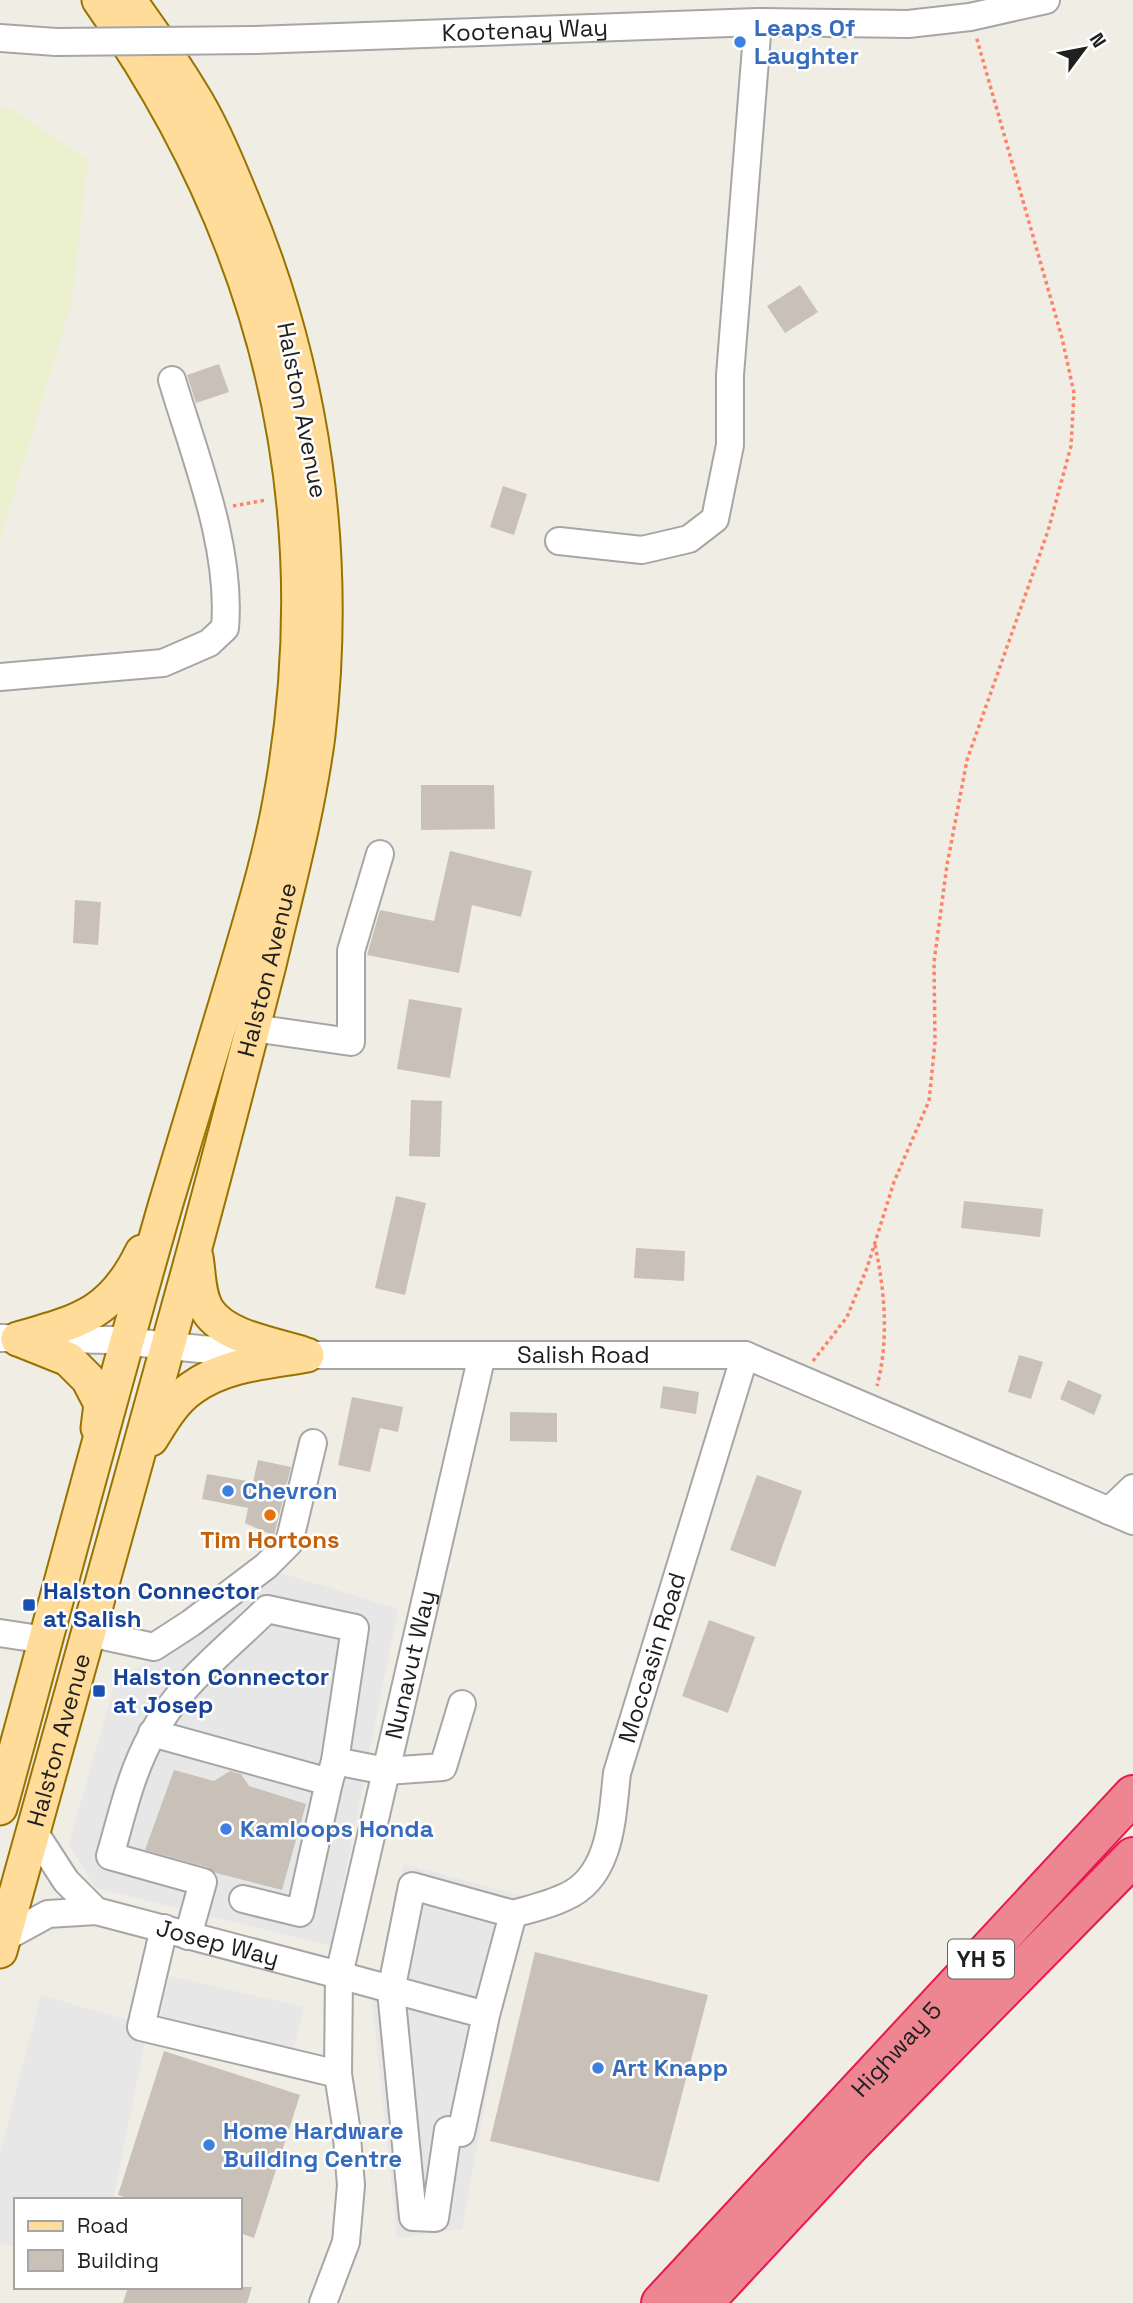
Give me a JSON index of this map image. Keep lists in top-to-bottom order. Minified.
{"streets":{"highway":["YH 5","Highway 5"],"main road":["Halston Avenue"],"street":["Kootenay Way","Salish Road","Moccasin Road","Nunavut Way","Josep Way"]},"crossings":[["Halston Avenue","Salish Road"],["Halston Avenue","Josep Way"],["Salish Road","Moccasin Road"],["Salish Road","Nunavut Way"],["Nunavut Way","Josep Way"]],"places":{"other":["Leaps Of Laughter","Chevron","Tim Hortons","Kamloops Honda","Art Knapp","Home Hardware Building Centre"],"transit":["Halston Connector at Salish","Halston Connector at Josep"]},"legend":["Road","Building"],"north":"top right"}
